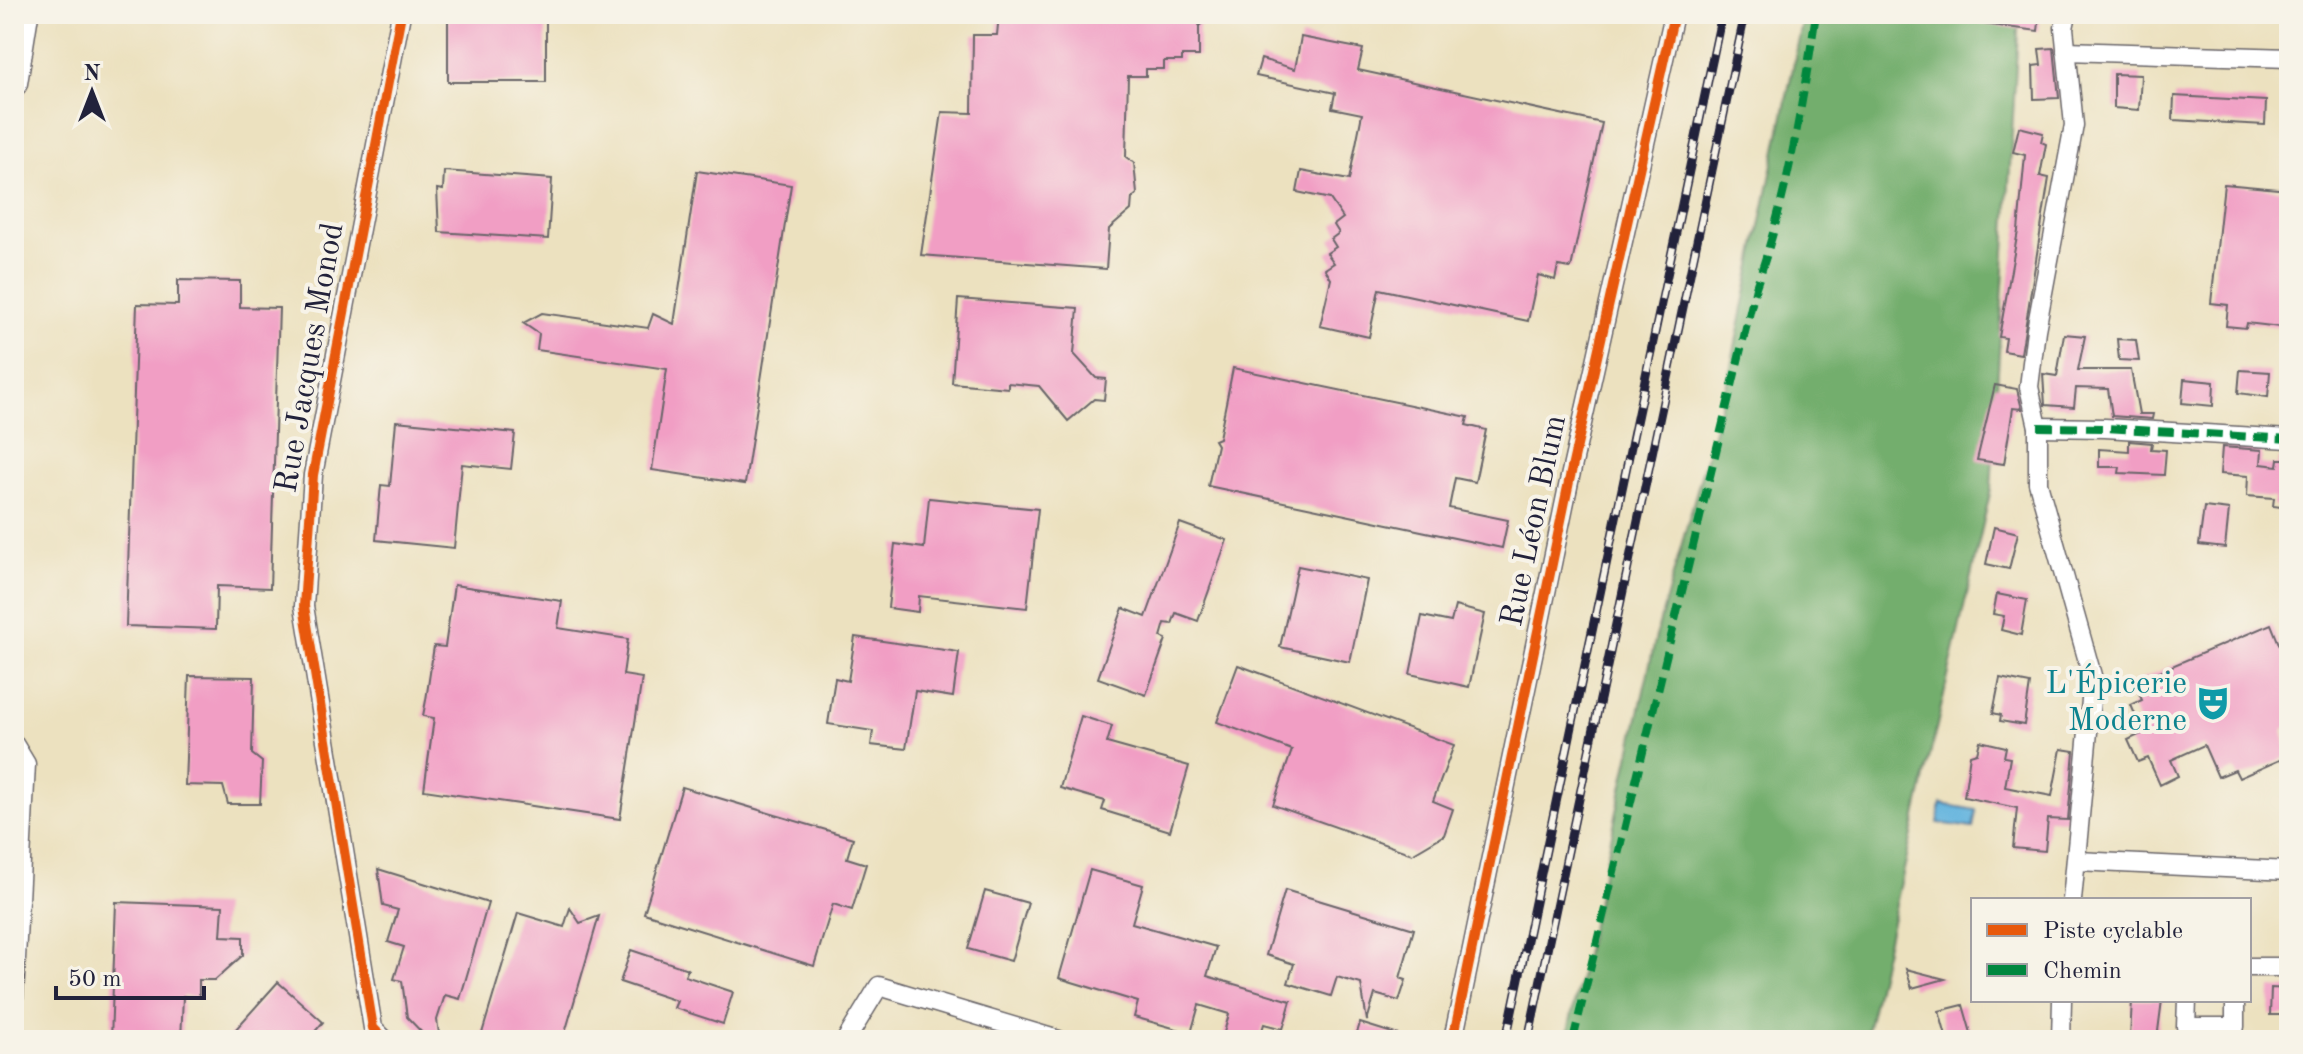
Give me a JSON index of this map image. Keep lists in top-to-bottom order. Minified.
{"streets":{"street":["Rue Jacques Monod","Rue Léon Blum"]},"places":{"theatre":["L'Épicerie Moderne"]},"legend":["Piste cyclable","Chemin"],"scale_bar":"50 m","north":"top"}
